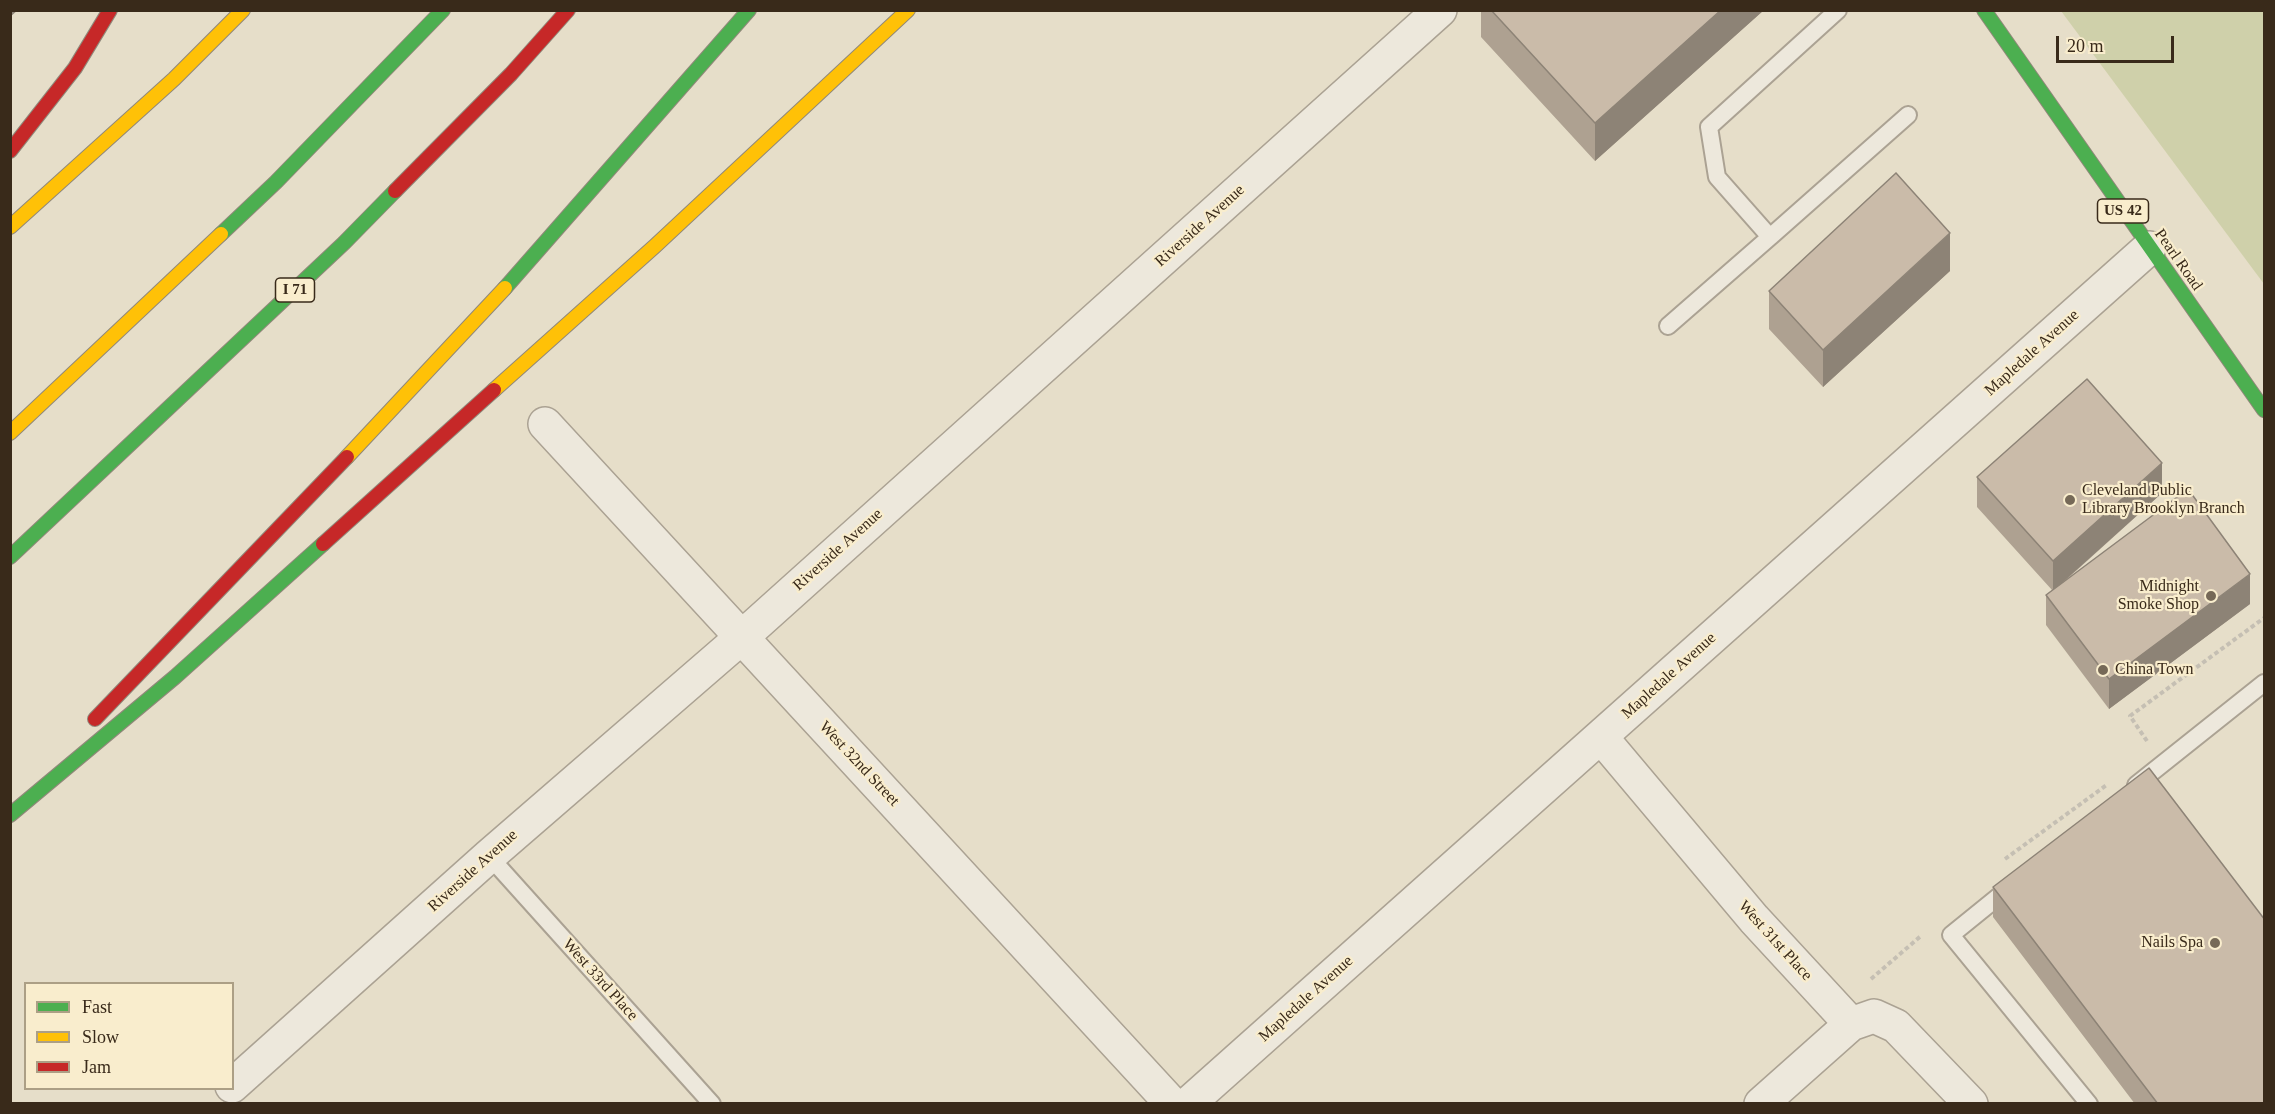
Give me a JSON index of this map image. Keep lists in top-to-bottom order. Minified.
{"streets":{"main road":["US 42","Pearl Road","I 71"],"street":["Riverside Avenue","Mapledale Avenue","West 32nd Street","West 31st Place"],"lane":["West 33rd Place"]},"crossings":[["Riverside Avenue","West 32nd Street"],["Riverside Avenue","West 33rd Place"],["Pearl Road","Mapledale Avenue"],["Mapledale Avenue","West 31st Place"]],"places":["Cleveland Public Library Brooklyn Branch","Midnight Smoke Shop","China Town","Nails Spa"],"legend":["Fast","Slow","Jam"],"scale_bar":"20 m"}
